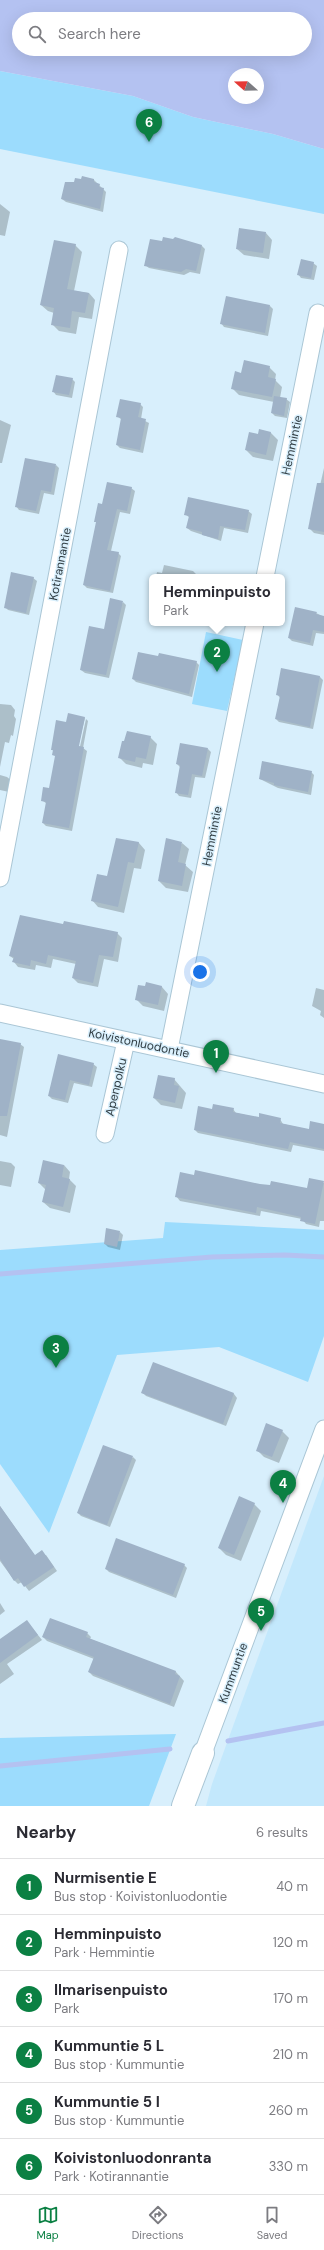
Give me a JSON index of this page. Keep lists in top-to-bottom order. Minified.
{"streets":{"street":["Hemmintie","Kotirannantie","Koivistonluodontie","Apenpolku","Kummuntie"]},"crossings":[["Hemmintie","Koivistonluodontie"],["Koivistonluodontie","Apenpolku"]],"north":"left","page":{"search":"Search here","pins":["6","2","1","3","4","5"],"popup":["Hemminpuisto","Park"],"heading":["Nearby","6 results"],"list":[{"mark":"1","name":"Nurmisentie E","note":"Bus stop · Koivistonluodontie","value":"40 m"},{"mark":"2","name":"Hemminpuisto","note":"Park · Hemmintie","value":"120 m"},{"mark":"3","name":"Ilmarisenpuisto","note":"Park","value":"170 m"},{"mark":"4","name":"Kummuntie 5 L","note":"Bus stop · Kummuntie","value":"210 m"},{"mark":"5","name":"Kummuntie 5 I","note":"Bus stop · Kummuntie","value":"260 m"},{"mark":"6","name":"Koivistonluodonranta","note":"Park · Kotirannantie","value":"330 m"}],"nav":["Map","Directions","Saved"]}}
